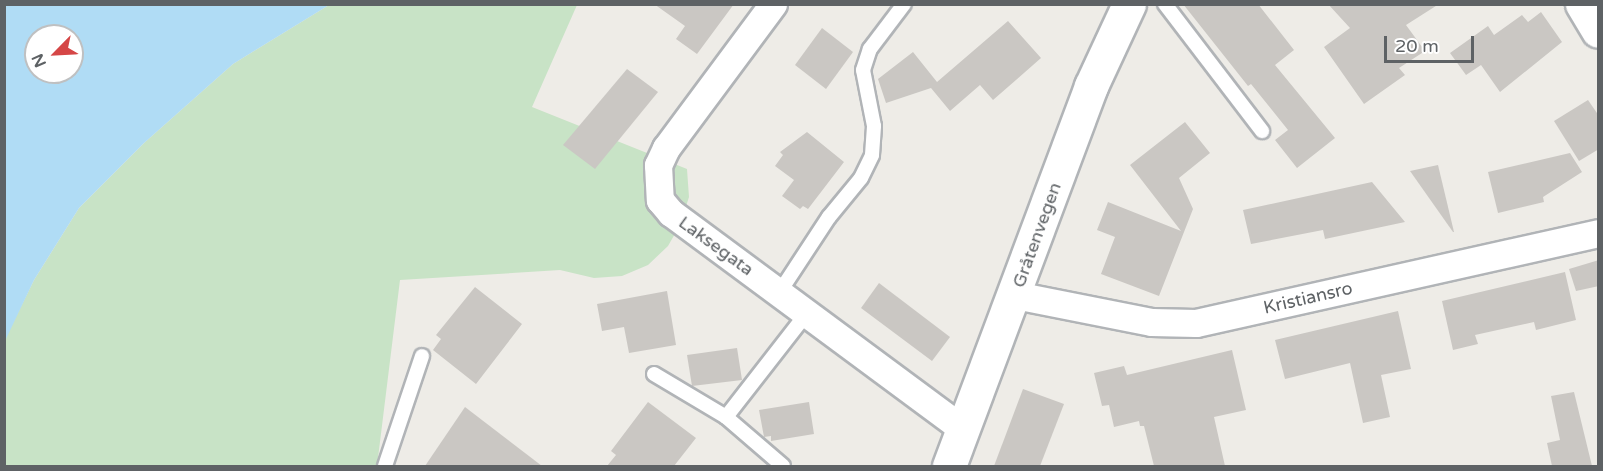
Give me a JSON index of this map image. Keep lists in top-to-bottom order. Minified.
{"streets":{"street":["Gråtenvegen","Laksegata","Kristiansro"]},"crossings":[["Gråtenvegen","Laksegata"],["Gråtenvegen","Kristiansro"]],"scale_bar":"20 m","north":"bottom left"}
